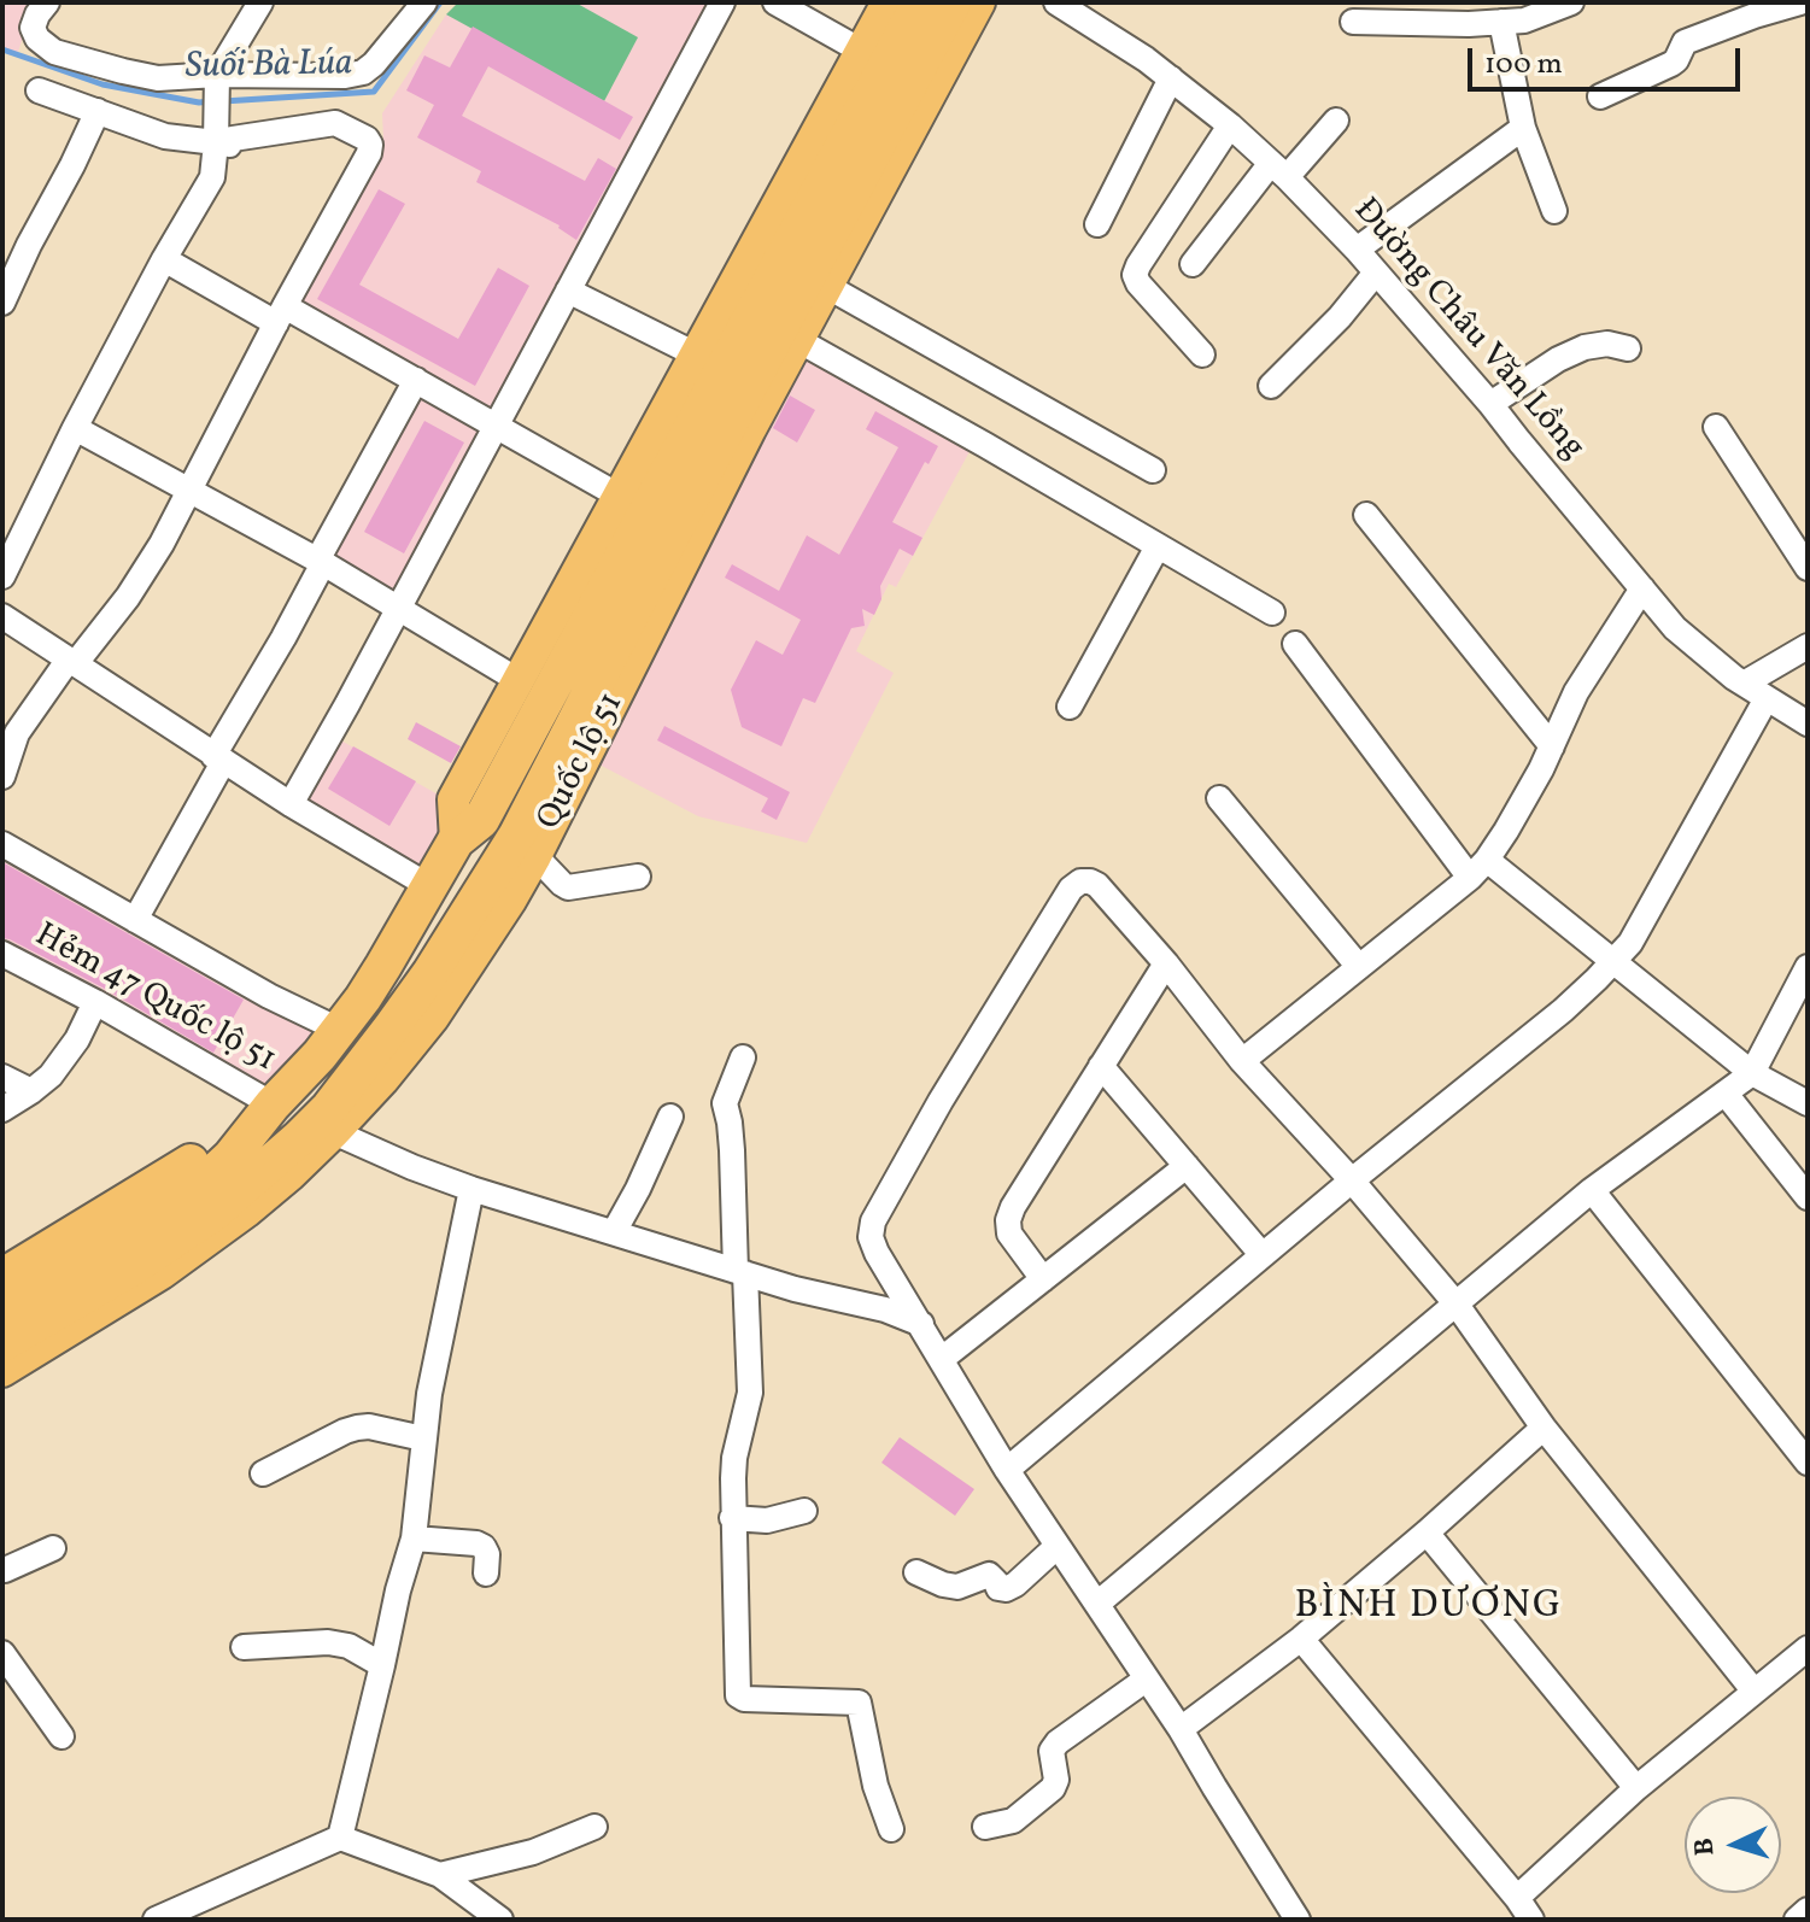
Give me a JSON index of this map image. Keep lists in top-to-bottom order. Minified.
{"streets":{"highway":["Quốc lộ 51"],"street":["Đường Châu Văn Lồng","Hẻm 47 Quốc lộ 51"]},"crossings":[["Quốc lộ 51","Hẻm 47 Quốc lộ 51"]],"districts":["BÌNH DƯƠNG"],"water":["Suối Bà Lúa"],"scale_bar":"100 m","north":"left"}
